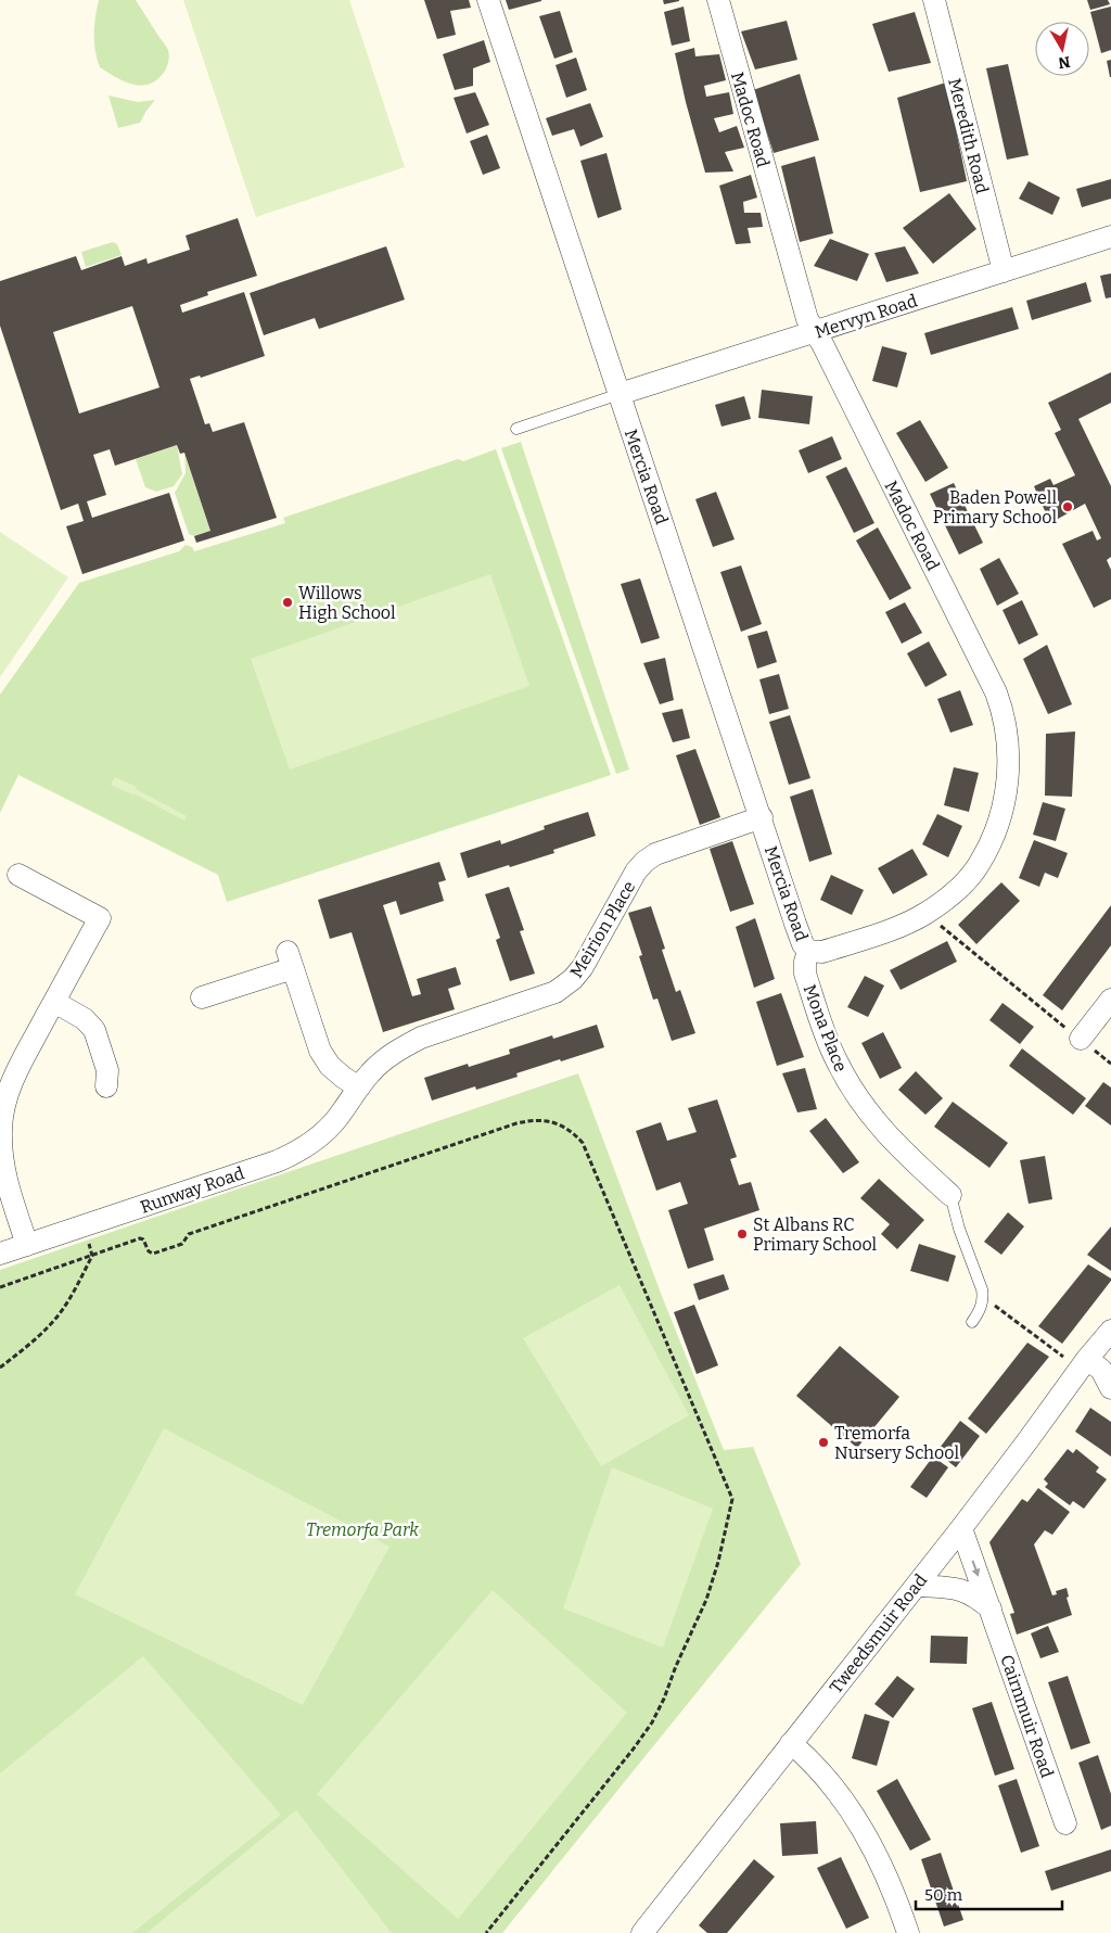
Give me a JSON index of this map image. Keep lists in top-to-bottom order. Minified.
{"streets":{"street":["Madoc Road","Meredith Road","Mervyn Road","Mercia Road","Meirion Place","Mona Place","Runway Road","Tweedsmuir Road","Cairnmuir Road"]},"crossings":[["Madoc Road","Mervyn Road"],["Madoc Road","Mercia Road"],["Madoc Road","Mona Place"],["Meredith Road","Mervyn Road"],["Mervyn Road","Mercia Road"],["Mercia Road","Meirion Place"],["Mercia Road","Mona Place"],["Meirion Place","Runway Road"],["Tweedsmuir Road","Cairnmuir Road"]],"parks":["Tremorfa Park"],"places":["Baden Powell Primary School","Willows High School","St Albans RC Primary School","Tremorfa Nursery School"],"scale_bar":"50 m","north":"bottom"}
